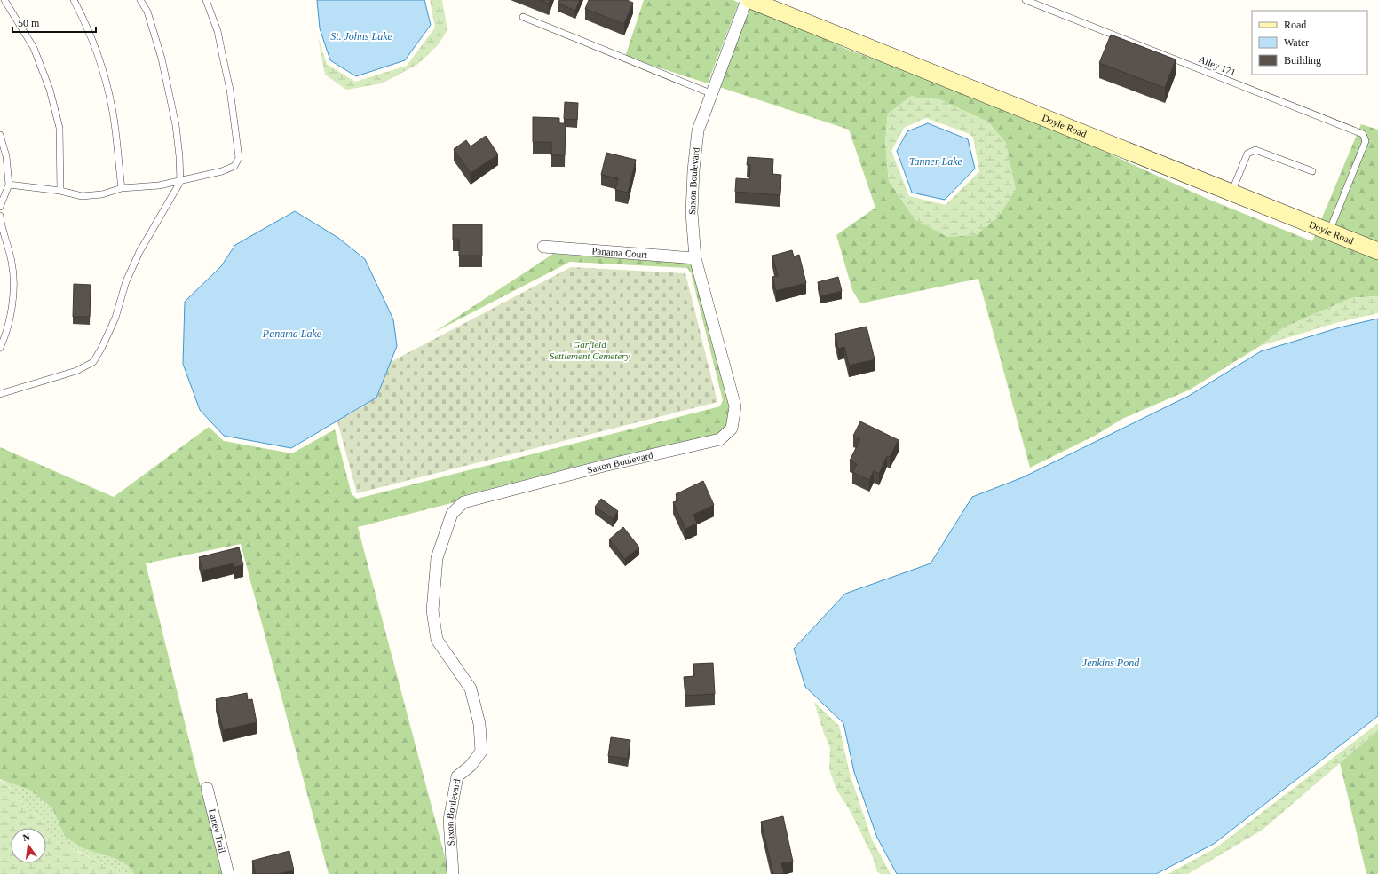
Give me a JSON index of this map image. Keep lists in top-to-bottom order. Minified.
{"streets":{"main road":["Doyle Road"],"street":["Saxon Boulevard","Panama Court","Laney Trail"],"lane":["Alley 171"]},"crossings":[["Alley 171","Doyle Road"],["Saxon Boulevard","Panama Court"]],"water":["St. Johns Lake","Tanner Lake","Panama Lake","Jenkins Pond"],"parks":["Garfield Settlement Cemetery"],"legend":["Road","Water","Building"],"scale_bar":"50 m","north":"top"}
